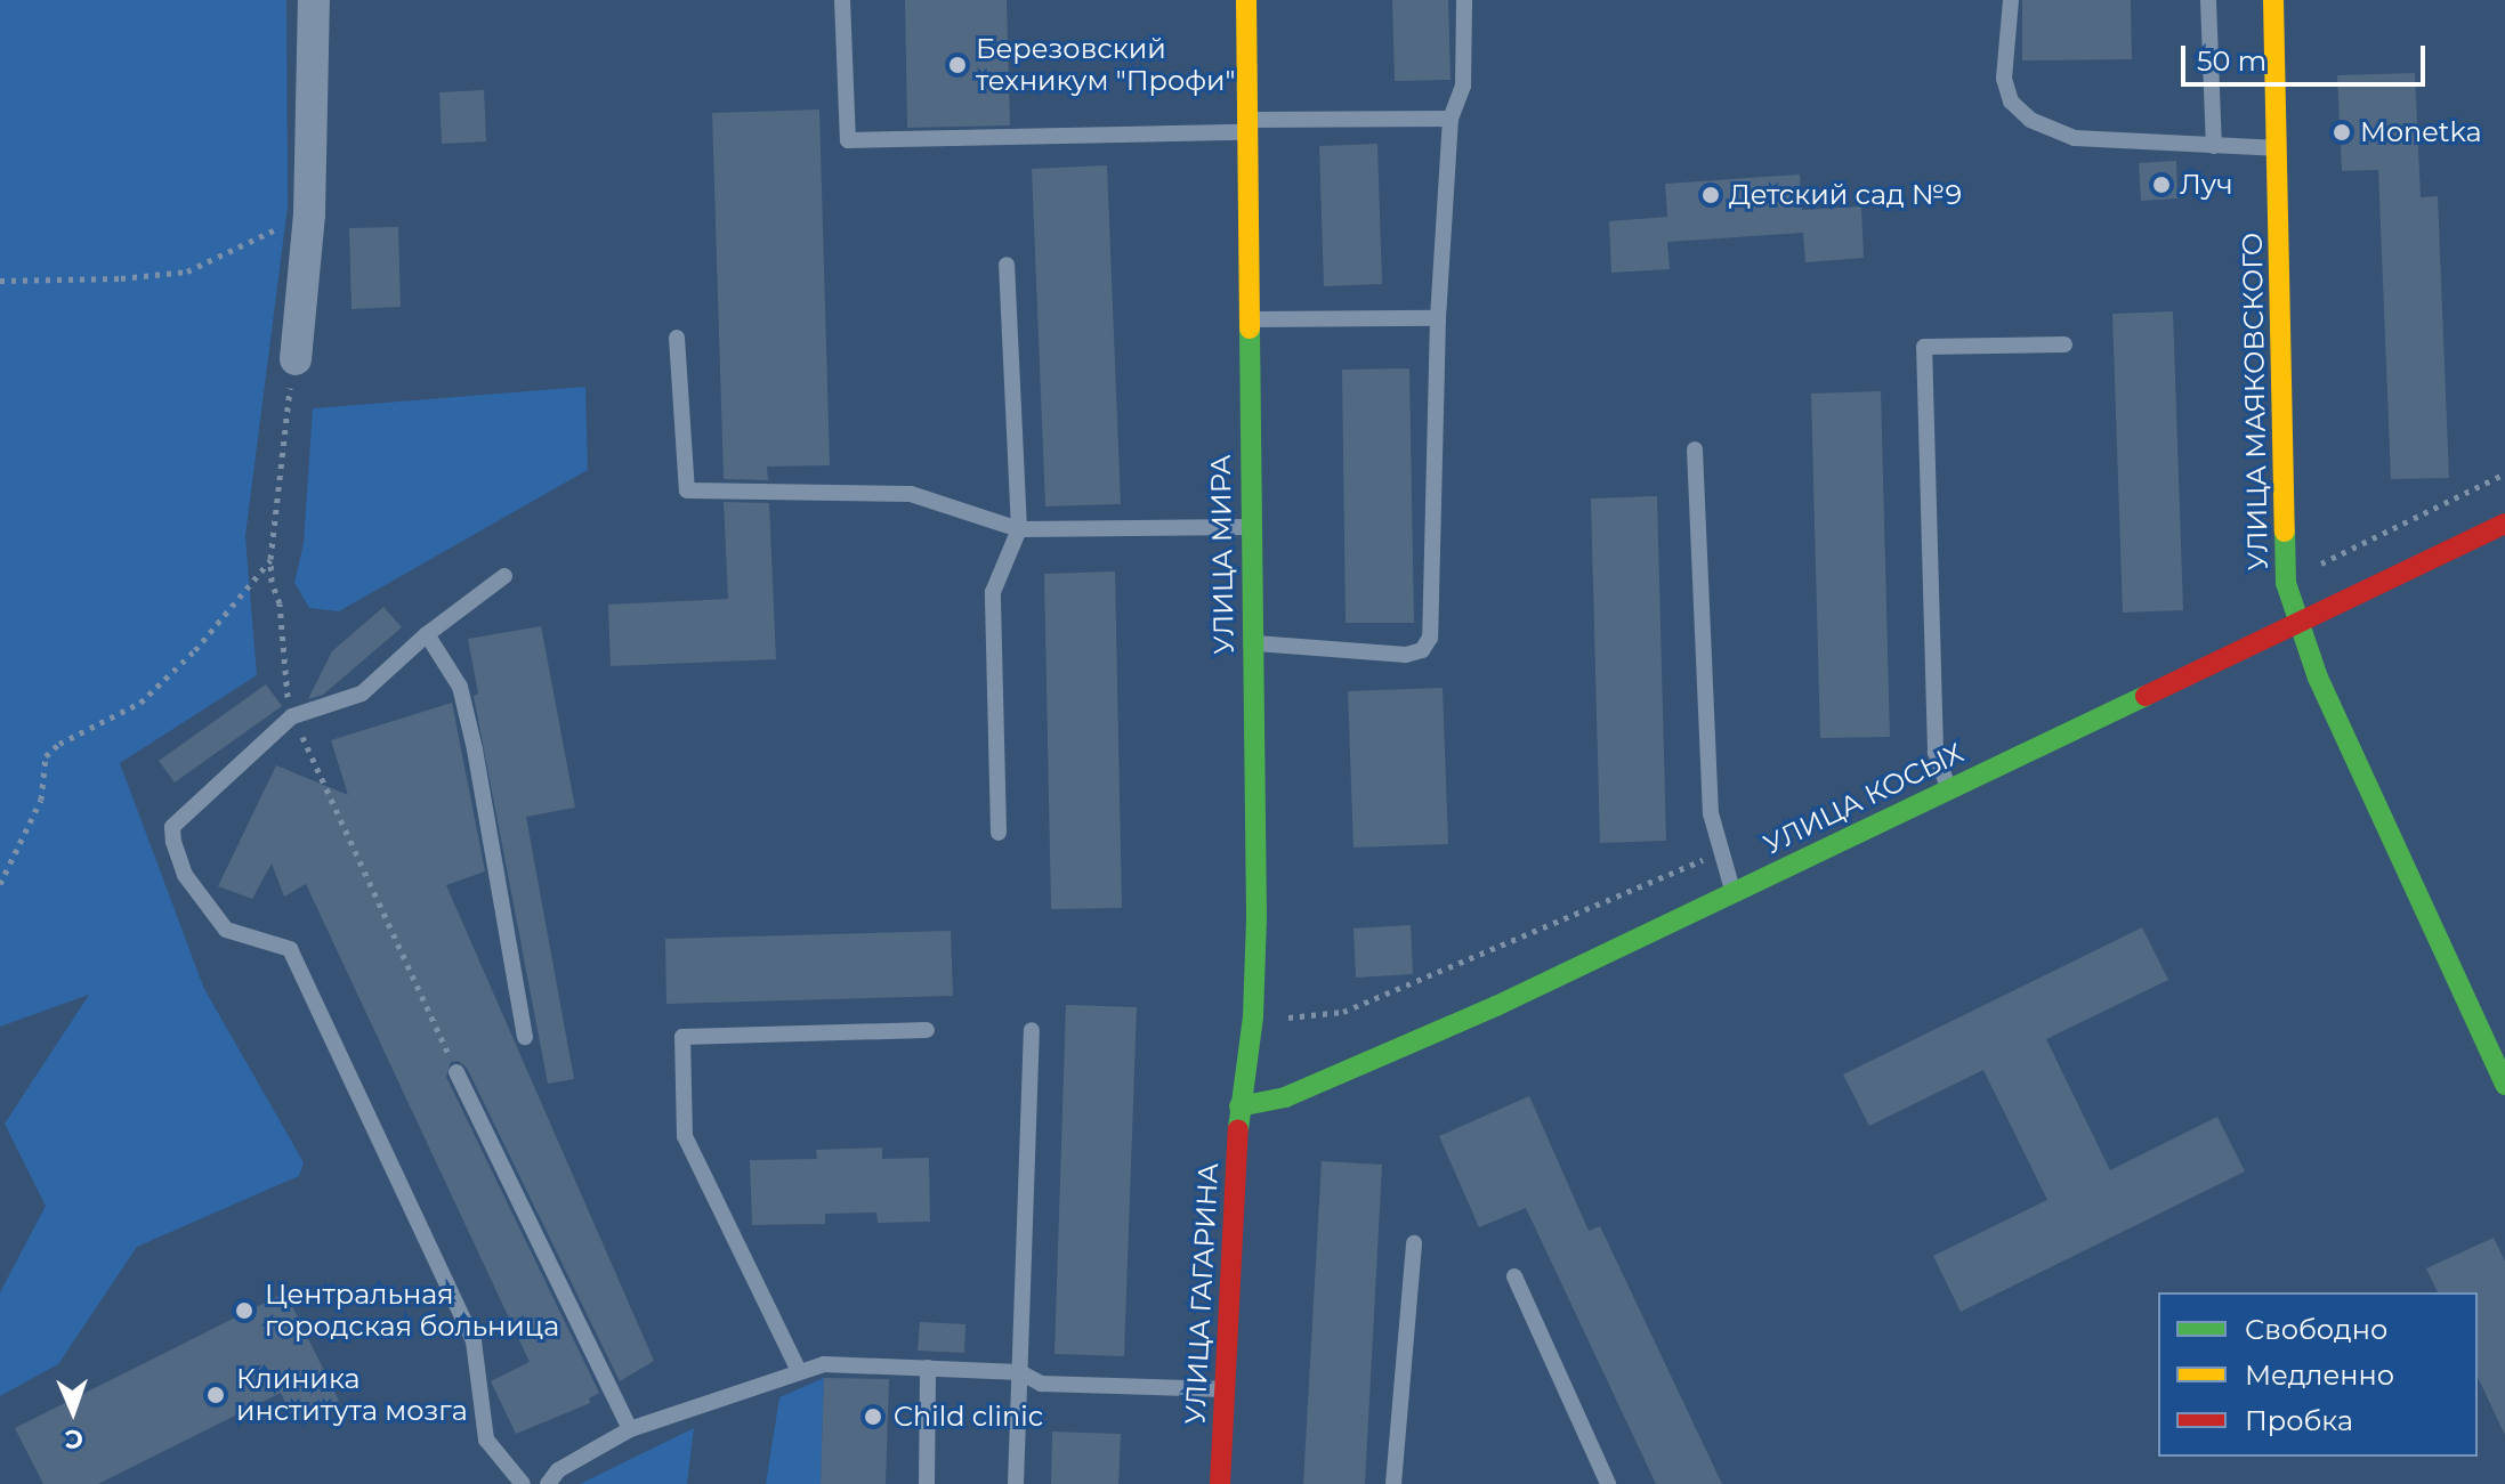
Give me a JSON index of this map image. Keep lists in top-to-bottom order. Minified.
{"streets":{"street":["УЛИЦА МАЯКОВСКОГО","УЛИЦА МИРА","УЛИЦА КОСЫХ","УЛИЦА ГАГАРИНА"]},"crossings":[["УЛИЦА МАЯКОВСКОГО","УЛИЦА КОСЫХ"],["УЛИЦА МИРА","УЛИЦА КОСЫХ"],["УЛИЦА МИРА","УЛИЦА ГАГАРИНА"],["УЛИЦА КОСЫХ","УЛИЦА ГАГАРИНА"]],"places":["Березовский техникум \"Профи\"","Monetka","Луч","Детский сад №9","Центральная городская больница","Клиника института мозга","Child clinic"],"legend":["Свободно","Медленно","Пробка"],"scale_bar":"50 m","north":"bottom"}
